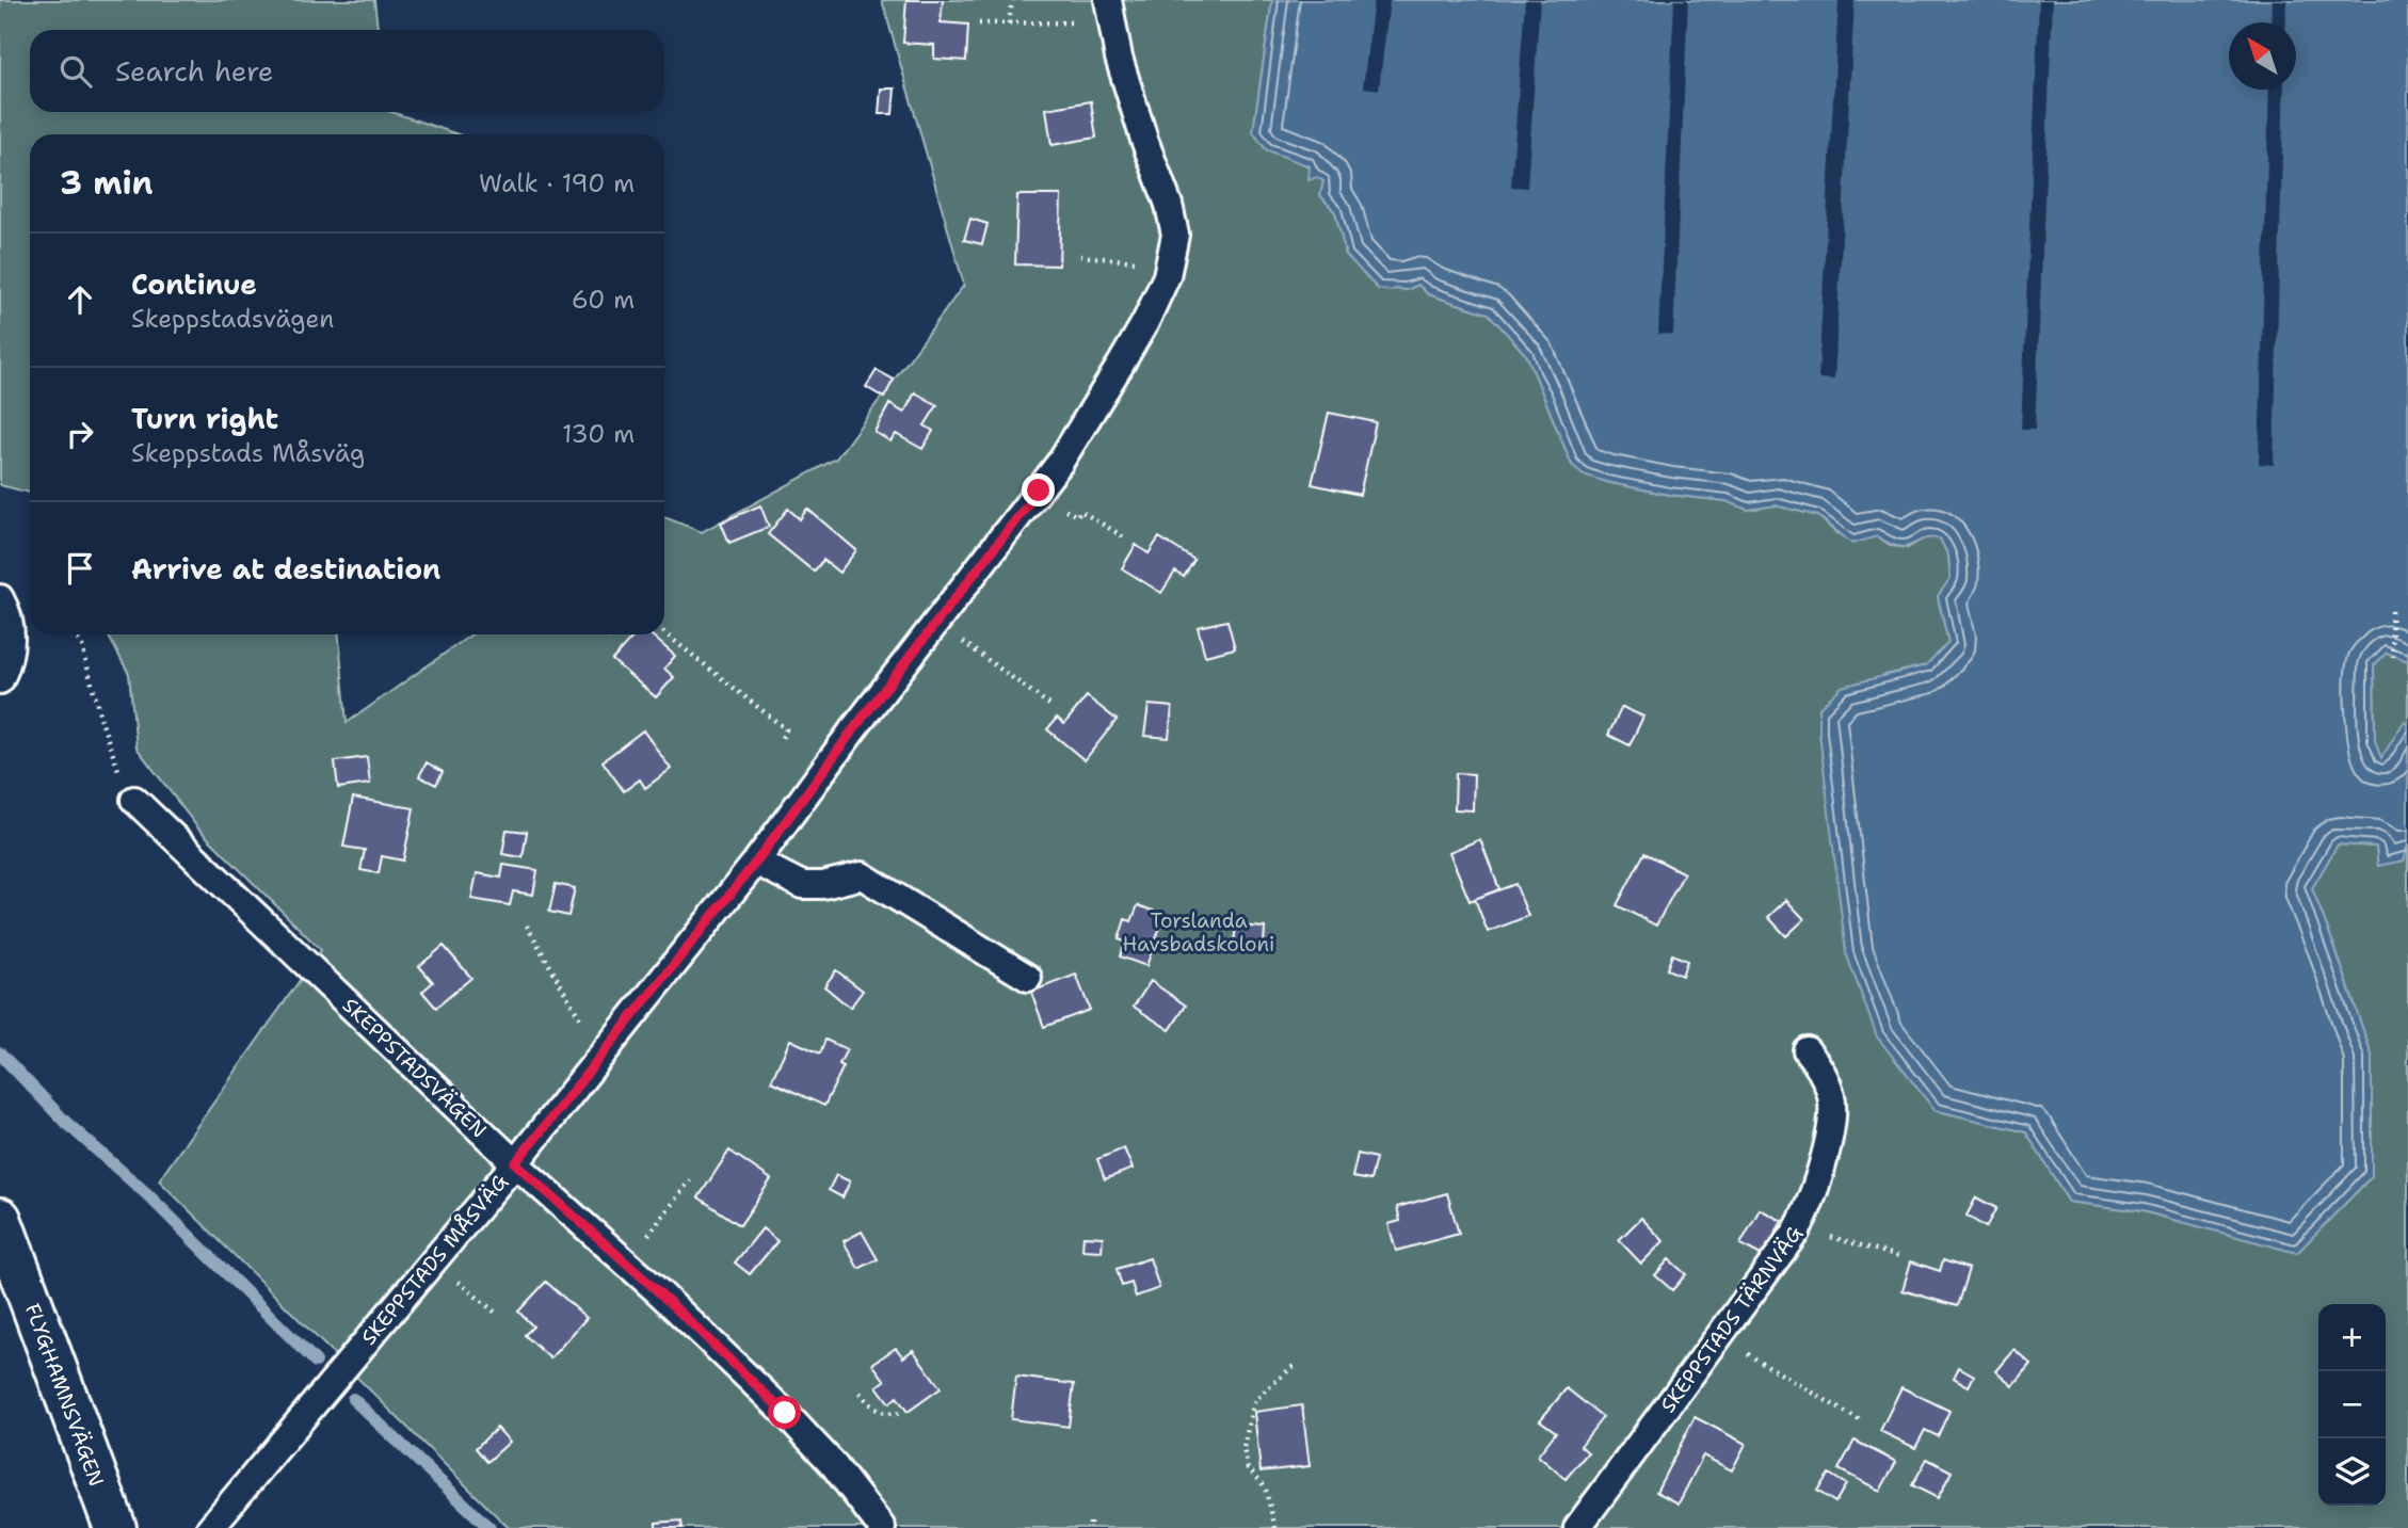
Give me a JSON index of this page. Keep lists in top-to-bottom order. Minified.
{"streets":{"street":["FLYGHAMNSVÄGEN"],"lane":["SKEPPSTADSVÄGEN","SKEPPSTADS MÅSVÄG","SKEPPSTADS TÄRNVÄG"]},"crossings":[["SKEPPSTADSVÄGEN","SKEPPSTADS MÅSVÄG"]],"parks":["Torslanda Havsbadskoloni"],"north":"top left","page":{"search":"Search here","heading":["3 min","Walk · 190 m"],"list":[["Continue","Skeppstadsvägen","60 m"],["Turn right","Skeppstads Måsväg","130 m"],"Arrive at destination"],"map_buttons":["+","−"]}}
